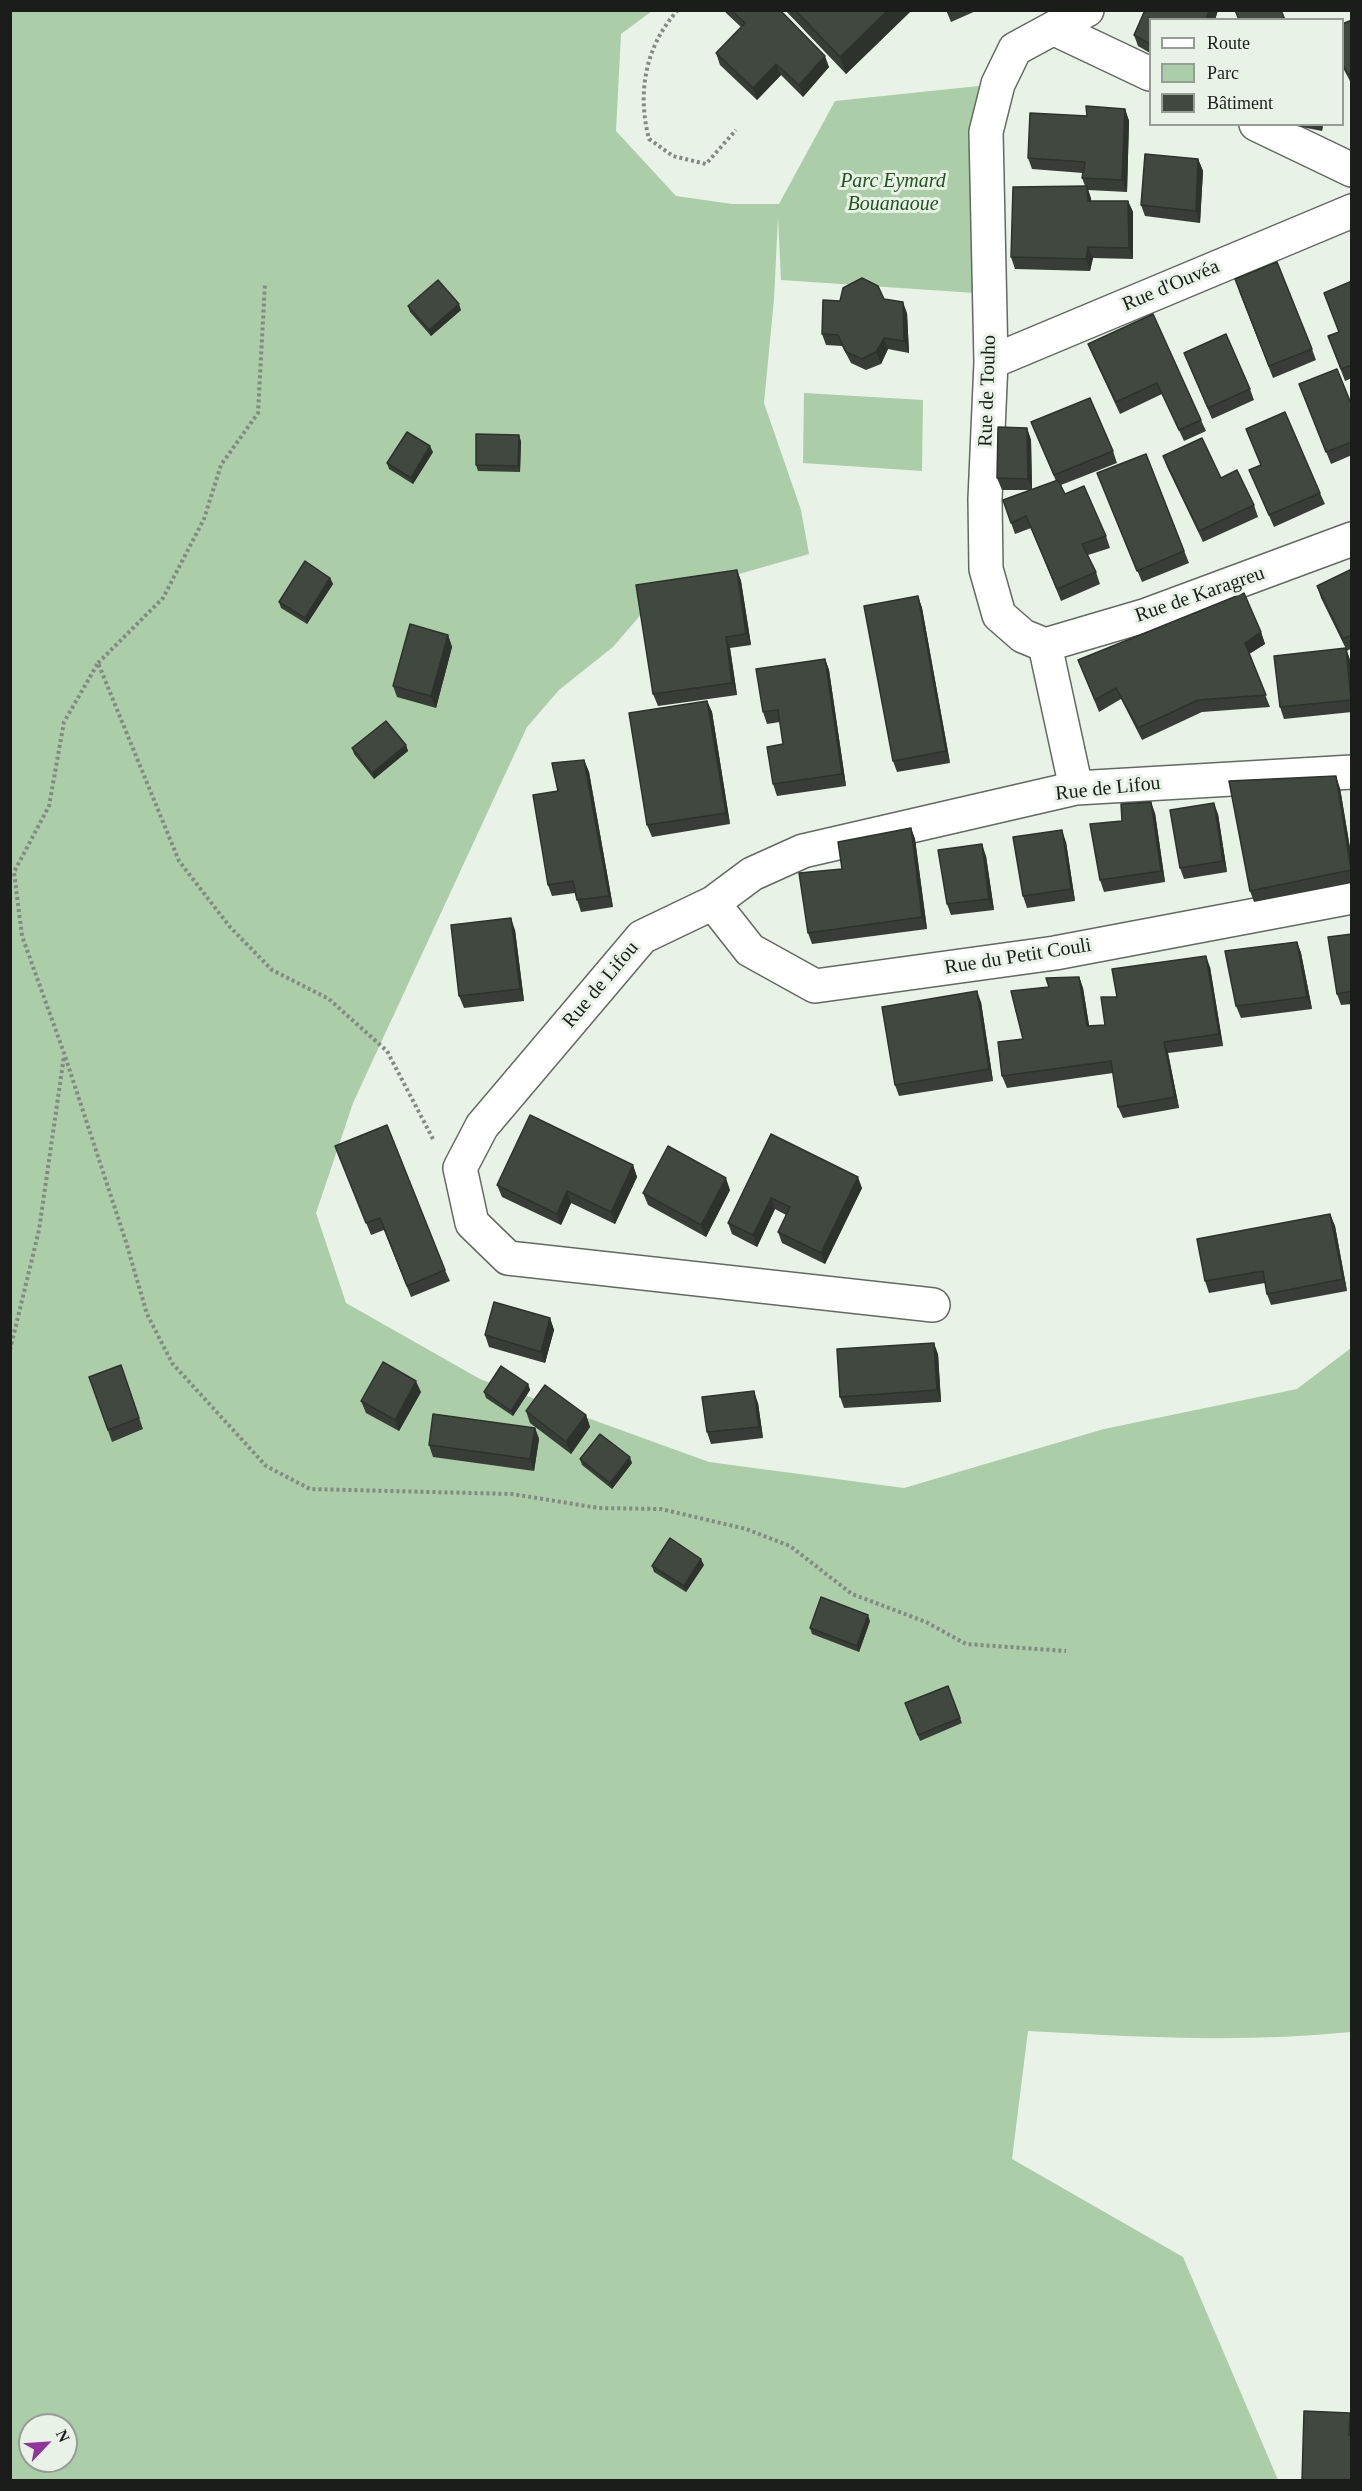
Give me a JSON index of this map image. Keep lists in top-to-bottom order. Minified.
{"streets":{"street":["Rue d'Ouvéa","Rue de Touho","Rue de Karagreu","Rue de Lifou","Rue du Petit Couli"]},"crossings":[["Rue d'Ouvéa","Rue de Touho"],["Rue de Touho","Rue de Karagreu"],["Rue de Lifou","Rue du Petit Couli"]],"parks":["Parc Eymard Bouanaoue"],"legend":["Route","Parc","Bâtiment"],"north":"top right"}
